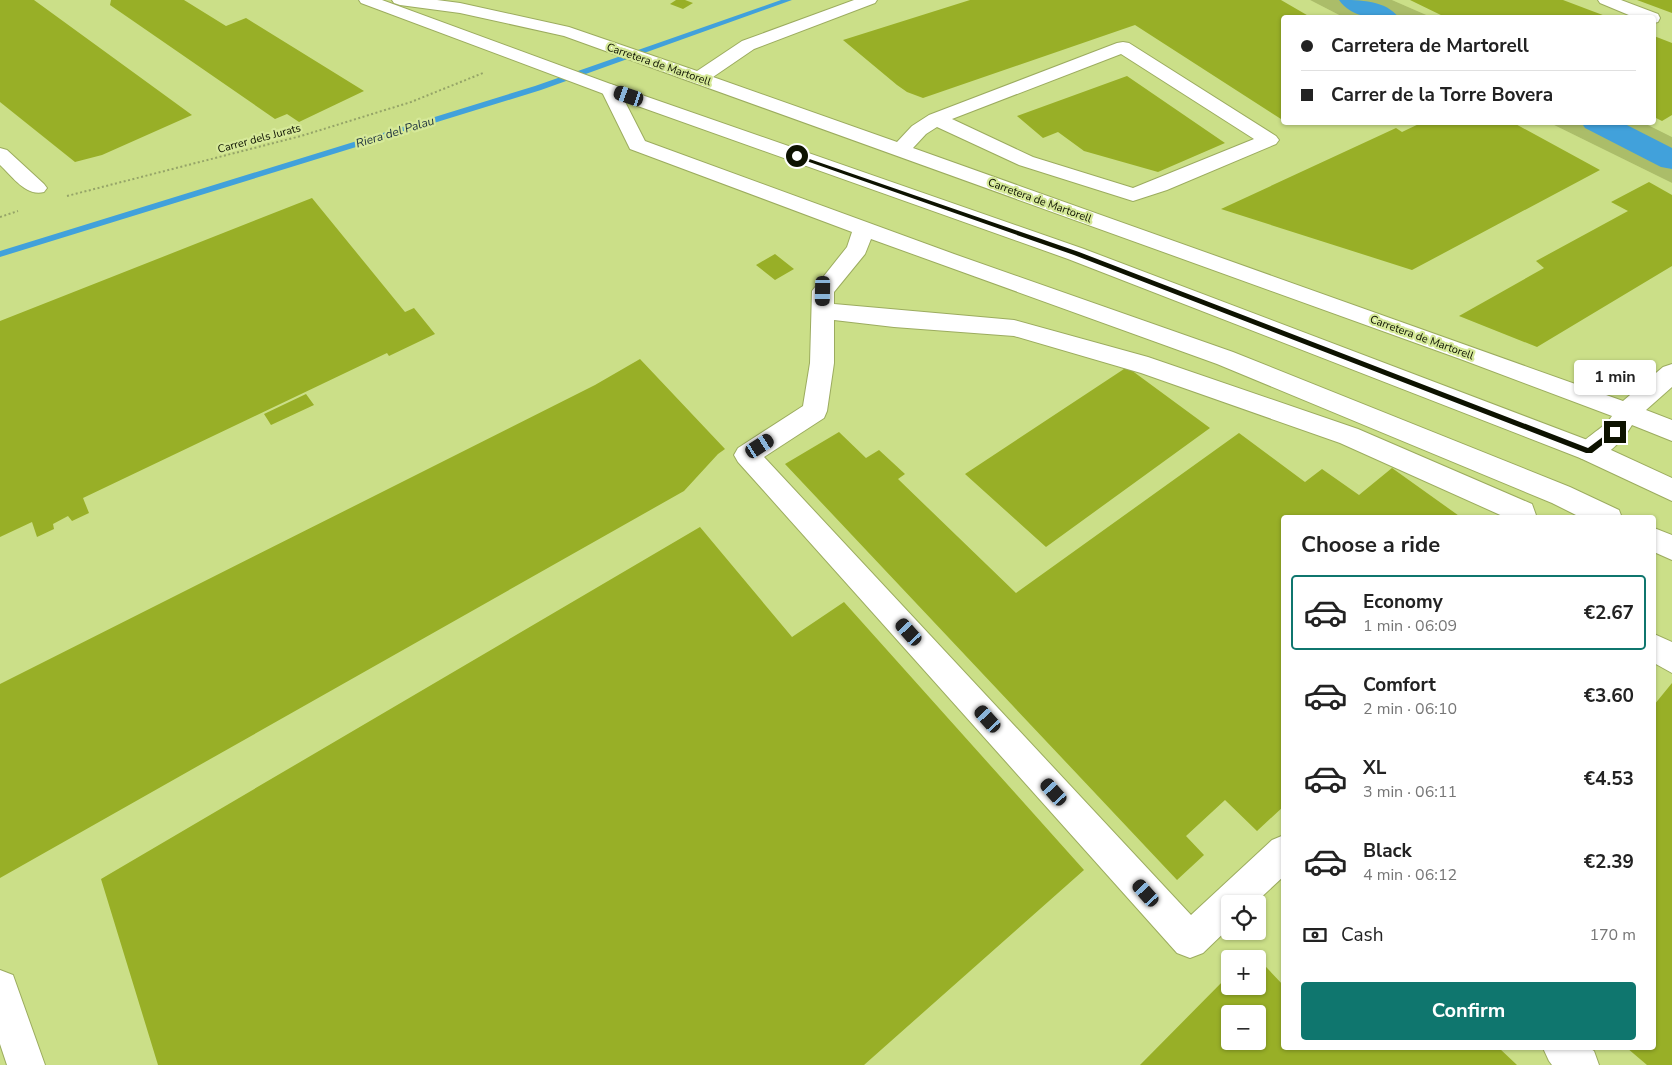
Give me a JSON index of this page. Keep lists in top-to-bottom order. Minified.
{"streets":{"street":["Carretera de Martorell"],"path":["Carrer dels Jurats"]},"water":["Riera del Palau"],"page":{"banner":["Carretera de Martorell","Carrer de la Torre Bovera"],"bubble":"1 min","heading":"Choose a ride","list":[{"name":"Economy","note":"1 min · 06:09","value":"€2.67"},{"name":"Comfort","note":"2 min · 06:10","value":"€3.60"},{"name":"XL","note":"3 min · 06:11","value":"€4.53"},{"name":"Black","note":"4 min · 06:12","value":"€2.39"}],"map_buttons":["+","−"],"pay":["Cash","170 m"],"buttons":"Confirm"}}
